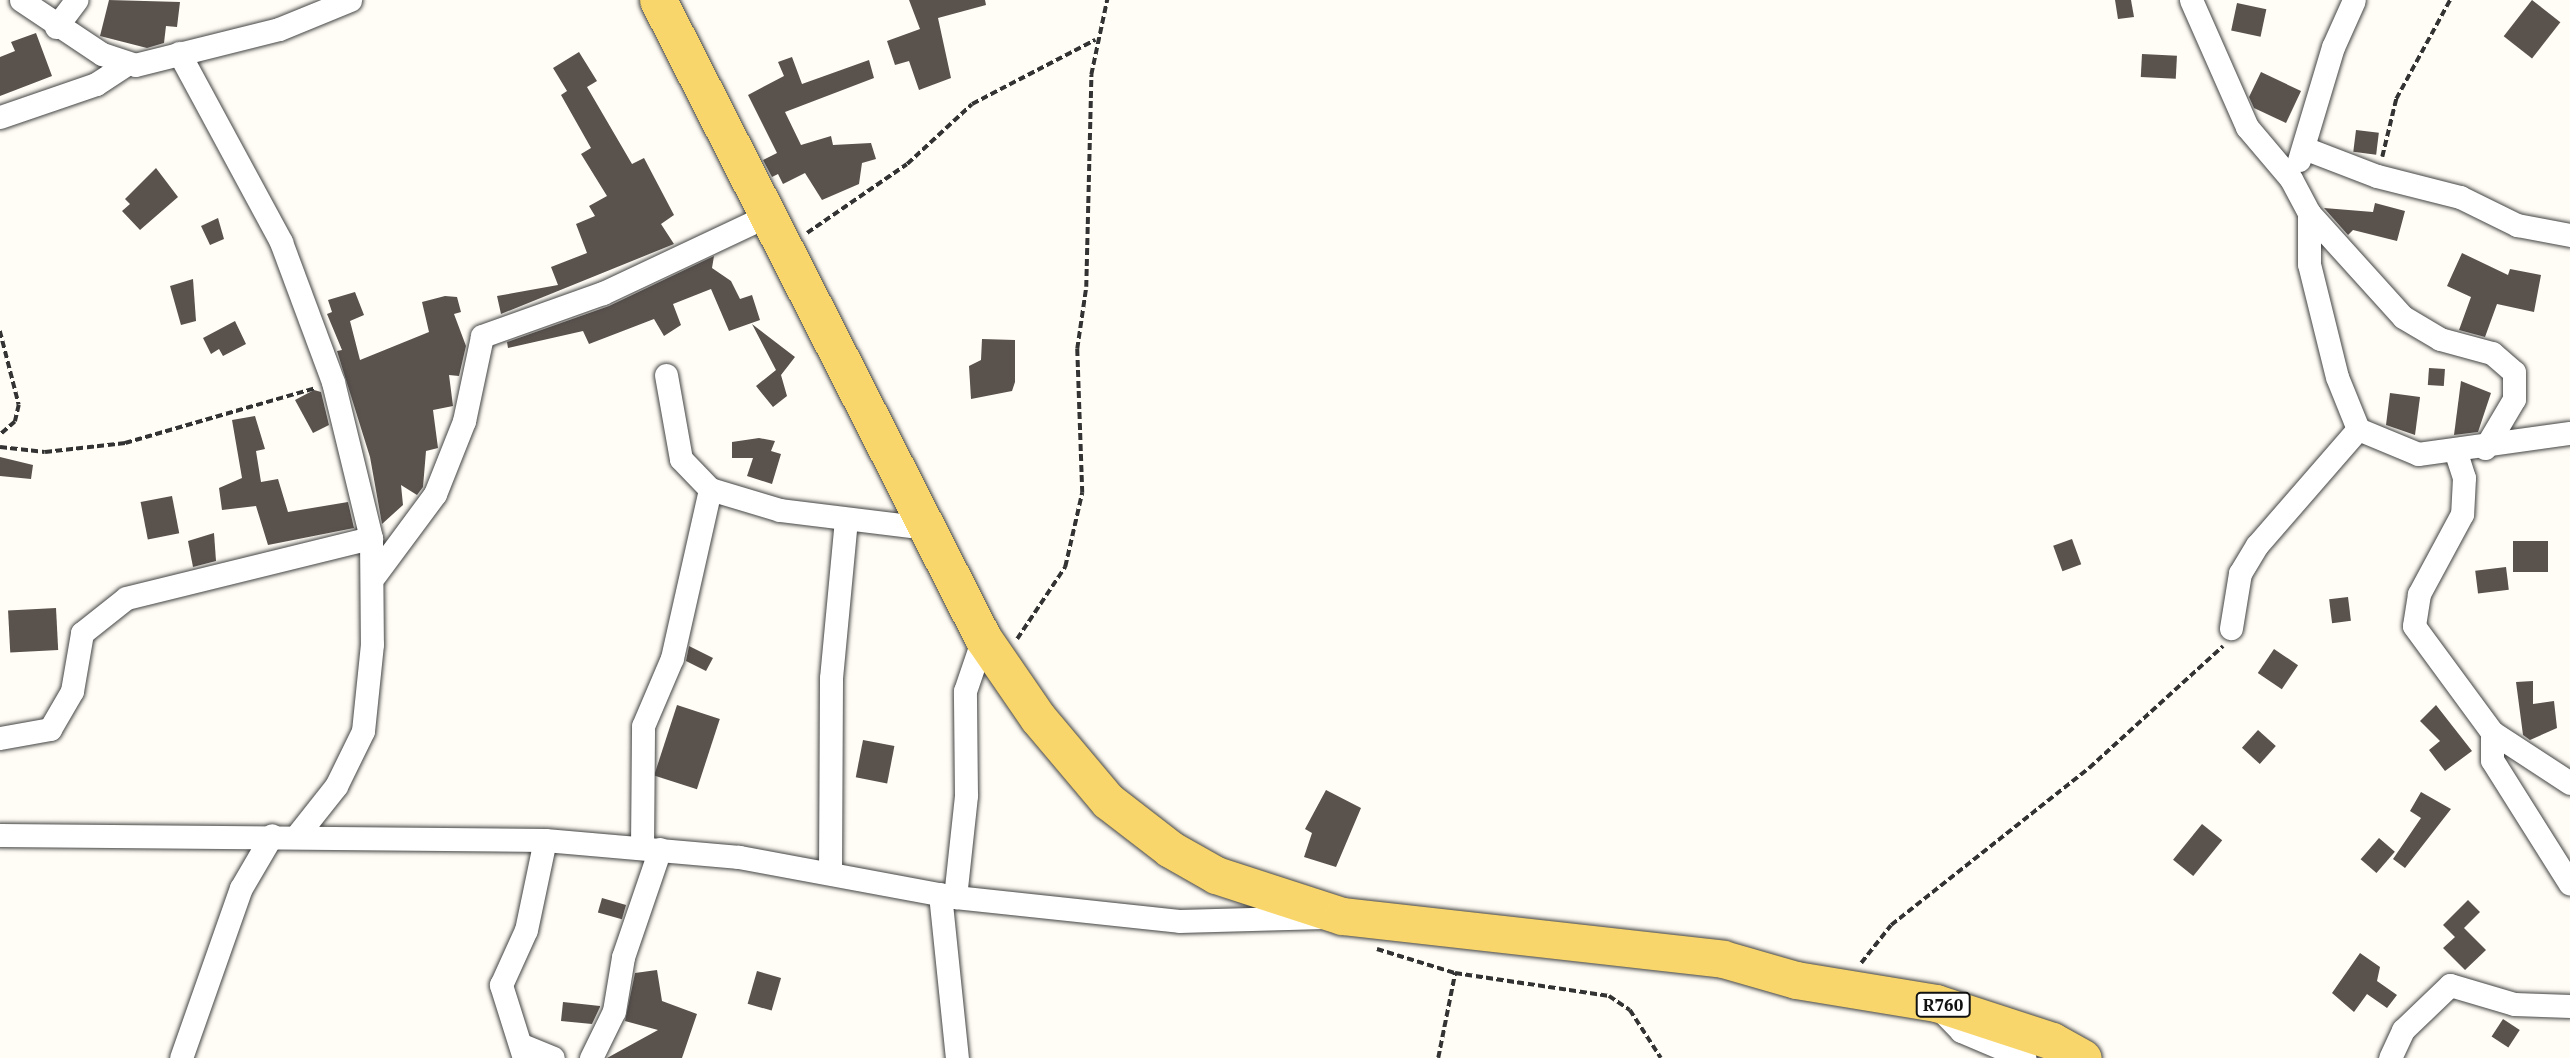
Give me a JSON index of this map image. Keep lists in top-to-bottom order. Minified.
{"streets":{"main road":["R760"]}}
